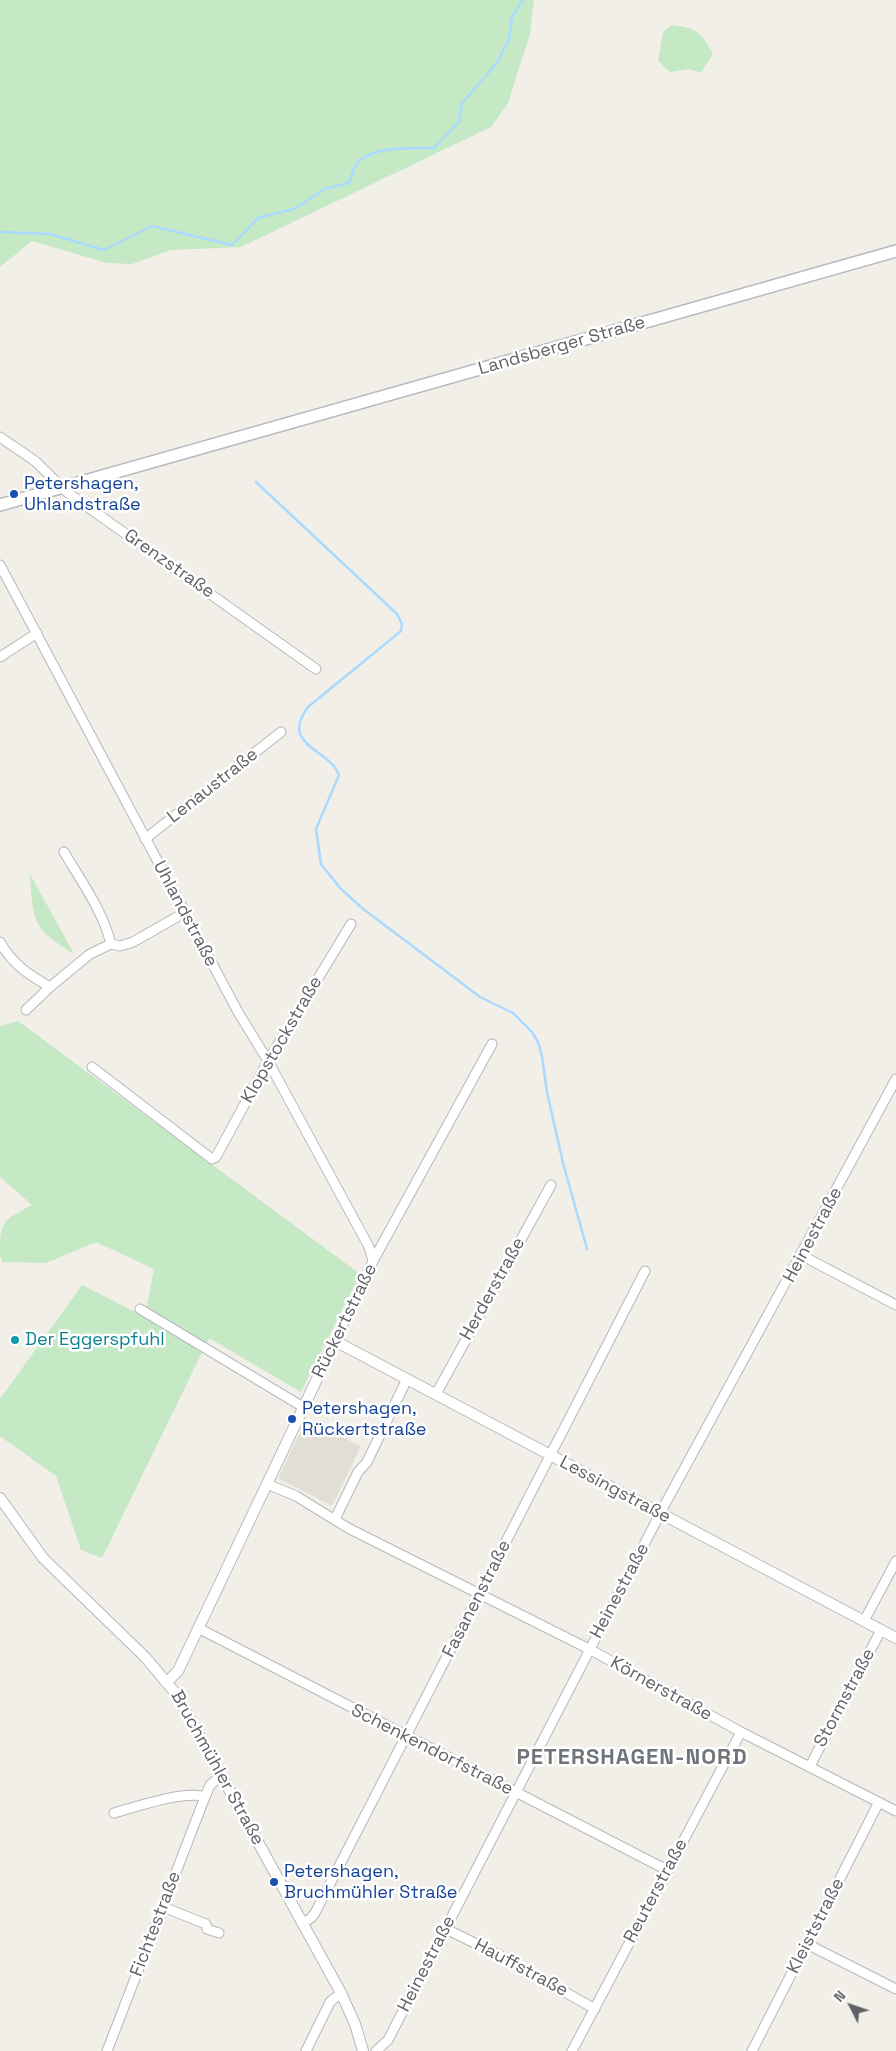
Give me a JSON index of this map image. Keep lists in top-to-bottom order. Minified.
{"streets":{"main road":["Landsberger Straße"],"street":["Grenzstraße","Lenaustraße","Uhlandstraße","Klopstockstraße","Heinestraße","Herderstraße","Rückertstraße","Lessingstraße","Fasanenstraße","Körnerstraße","Stormstraße","Schenkendorfstraße","Bruchmühler Straße","Reuterstraße","Fichtestraße","Kleiststraße","Hauffstraße"]},"crossings":[["Landsberger Straße","Grenzstraße"],["Lenaustraße","Uhlandstraße"],["Uhlandstraße","Klopstockstraße"],["Uhlandstraße","Rückertstraße"],["Heinestraße","Lessingstraße"],["Heinestraße","Körnerstraße"],["Heinestraße","Schenkendorfstraße"],["Heinestraße","Hauffstraße"],["Herderstraße","Lessingstraße"],["Rückertstraße","Lessingstraße"],["Rückertstraße","Körnerstraße"],["Rückertstraße","Schenkendorfstraße"],["Rückertstraße","Bruchmühler Straße"],["Lessingstraße","Fasanenstraße"],["Lessingstraße","Stormstraße"],["Fasanenstraße","Körnerstraße"],["Fasanenstraße","Schenkendorfstraße"],["Fasanenstraße","Bruchmühler Straße"],["Körnerstraße","Stormstraße"],["Körnerstraße","Reuterstraße"],["Körnerstraße","Kleiststraße"],["Schenkendorfstraße","Reuterstraße"],["Bruchmühler Straße","Fichtestraße"],["Reuterstraße","Hauffstraße"]],"districts":["PETERSHAGEN-NORD"],"places":["Petershagen, Uhlandstraße","Der Eggerspfuhl","Petershagen, Rückertstraße","Petershagen, Bruchmühler Straße"],"north":"top left"}
